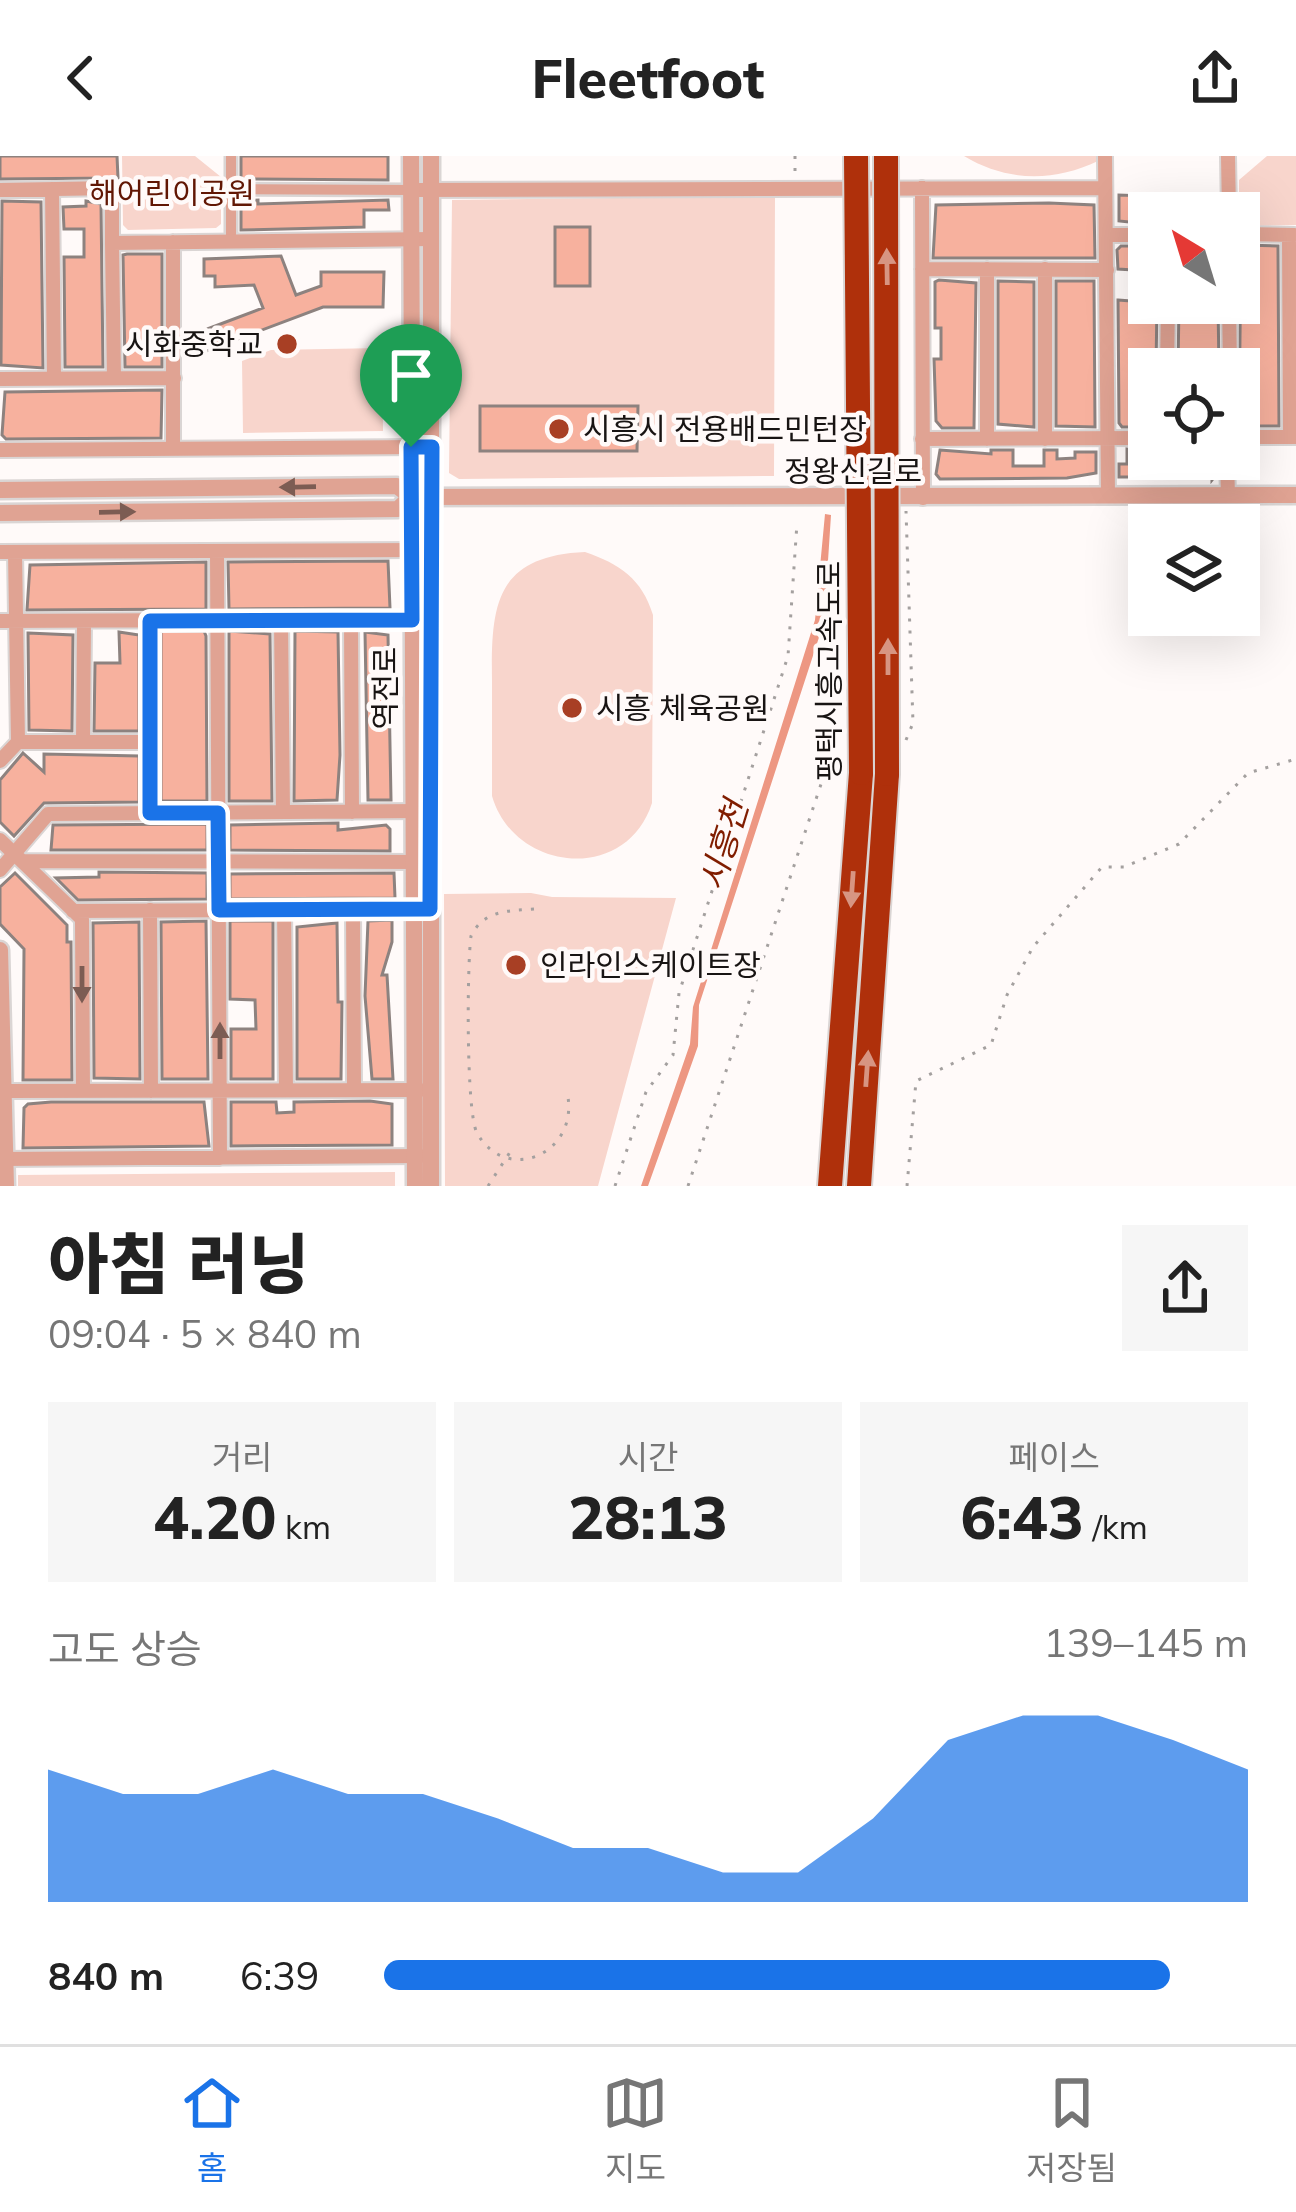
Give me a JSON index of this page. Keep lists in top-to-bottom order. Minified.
{"streets":{"highway":["평택시흥고속도로"],"street":["정왕신길로","역전로"]},"crossings":[["정왕신길로","역전로"]],"water":["시흥천"],"parks":["해어린이공원"],"places":["시화중학교","시흥시 전용배드민턴장","시흥 체육공원","인라인스케이트장"],"north":"top left","page":{"header":"Fleetfoot","heading":["아침 러닝","09:04 · 5 × 840 m"],"stats":[["거리","4.20 km"],["시간","28:13"],["페이스","6:43 /km"]],"chart":["고도 상승","139–145 m"],"list":[{"name":"840 m","note":"6:39"}],"tabs":["홈","지도","저장됨"]}}
